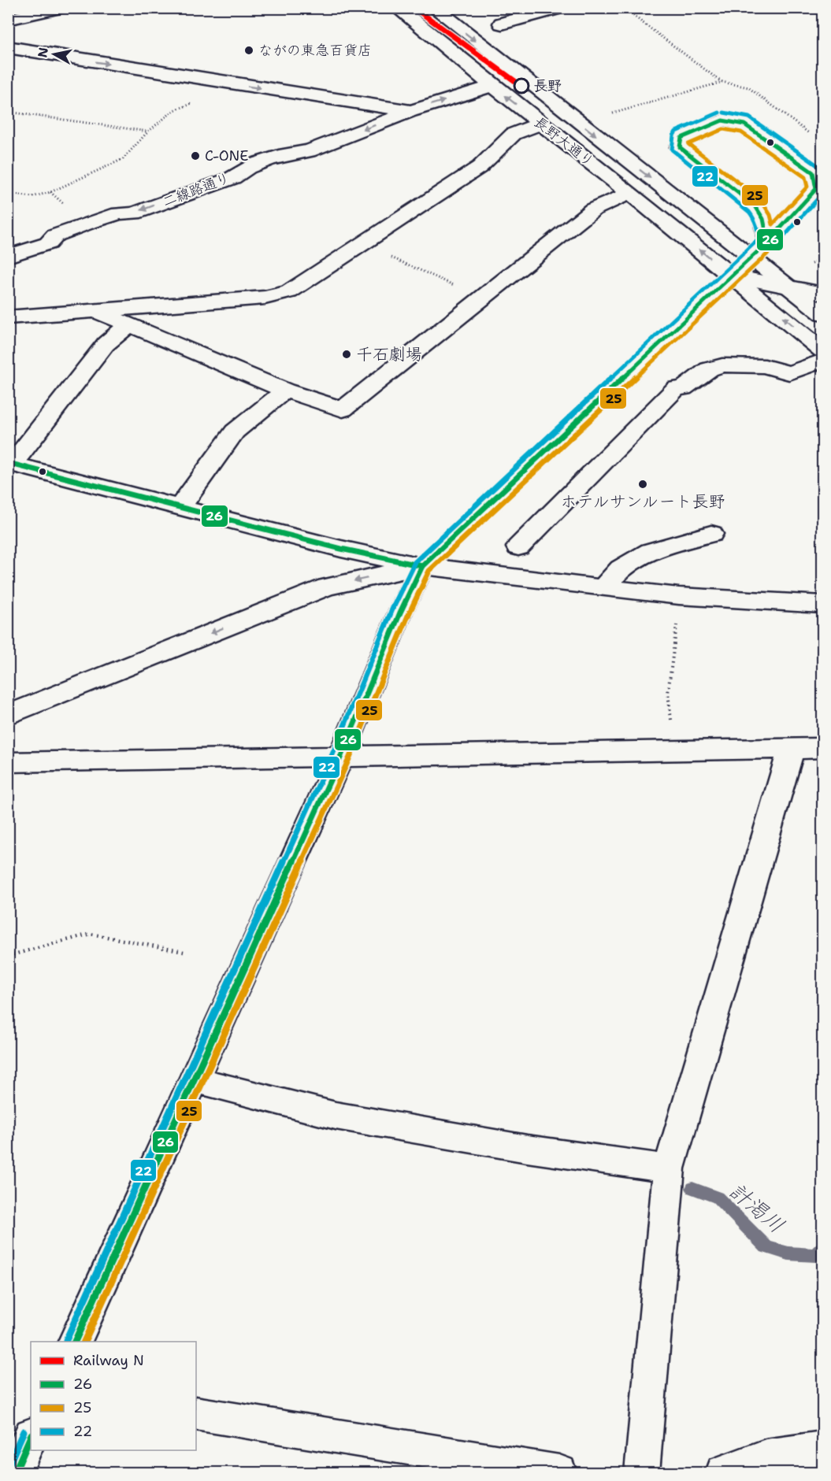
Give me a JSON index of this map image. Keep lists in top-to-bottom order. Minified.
{"streets":{"street":["長野大通り","二線路通り"]},"crossings":[["長野大通り","二線路通り"]],"water":["計渇川"],"places":["ながの東急百貨店","長野","C-ONE","千石劇場","ホテルサンルート長野"],"lines":["rail line N","transit line 22","transit line 26","transit line 25"],"legend":["Railway N","26","25","22"],"north":"left"}
